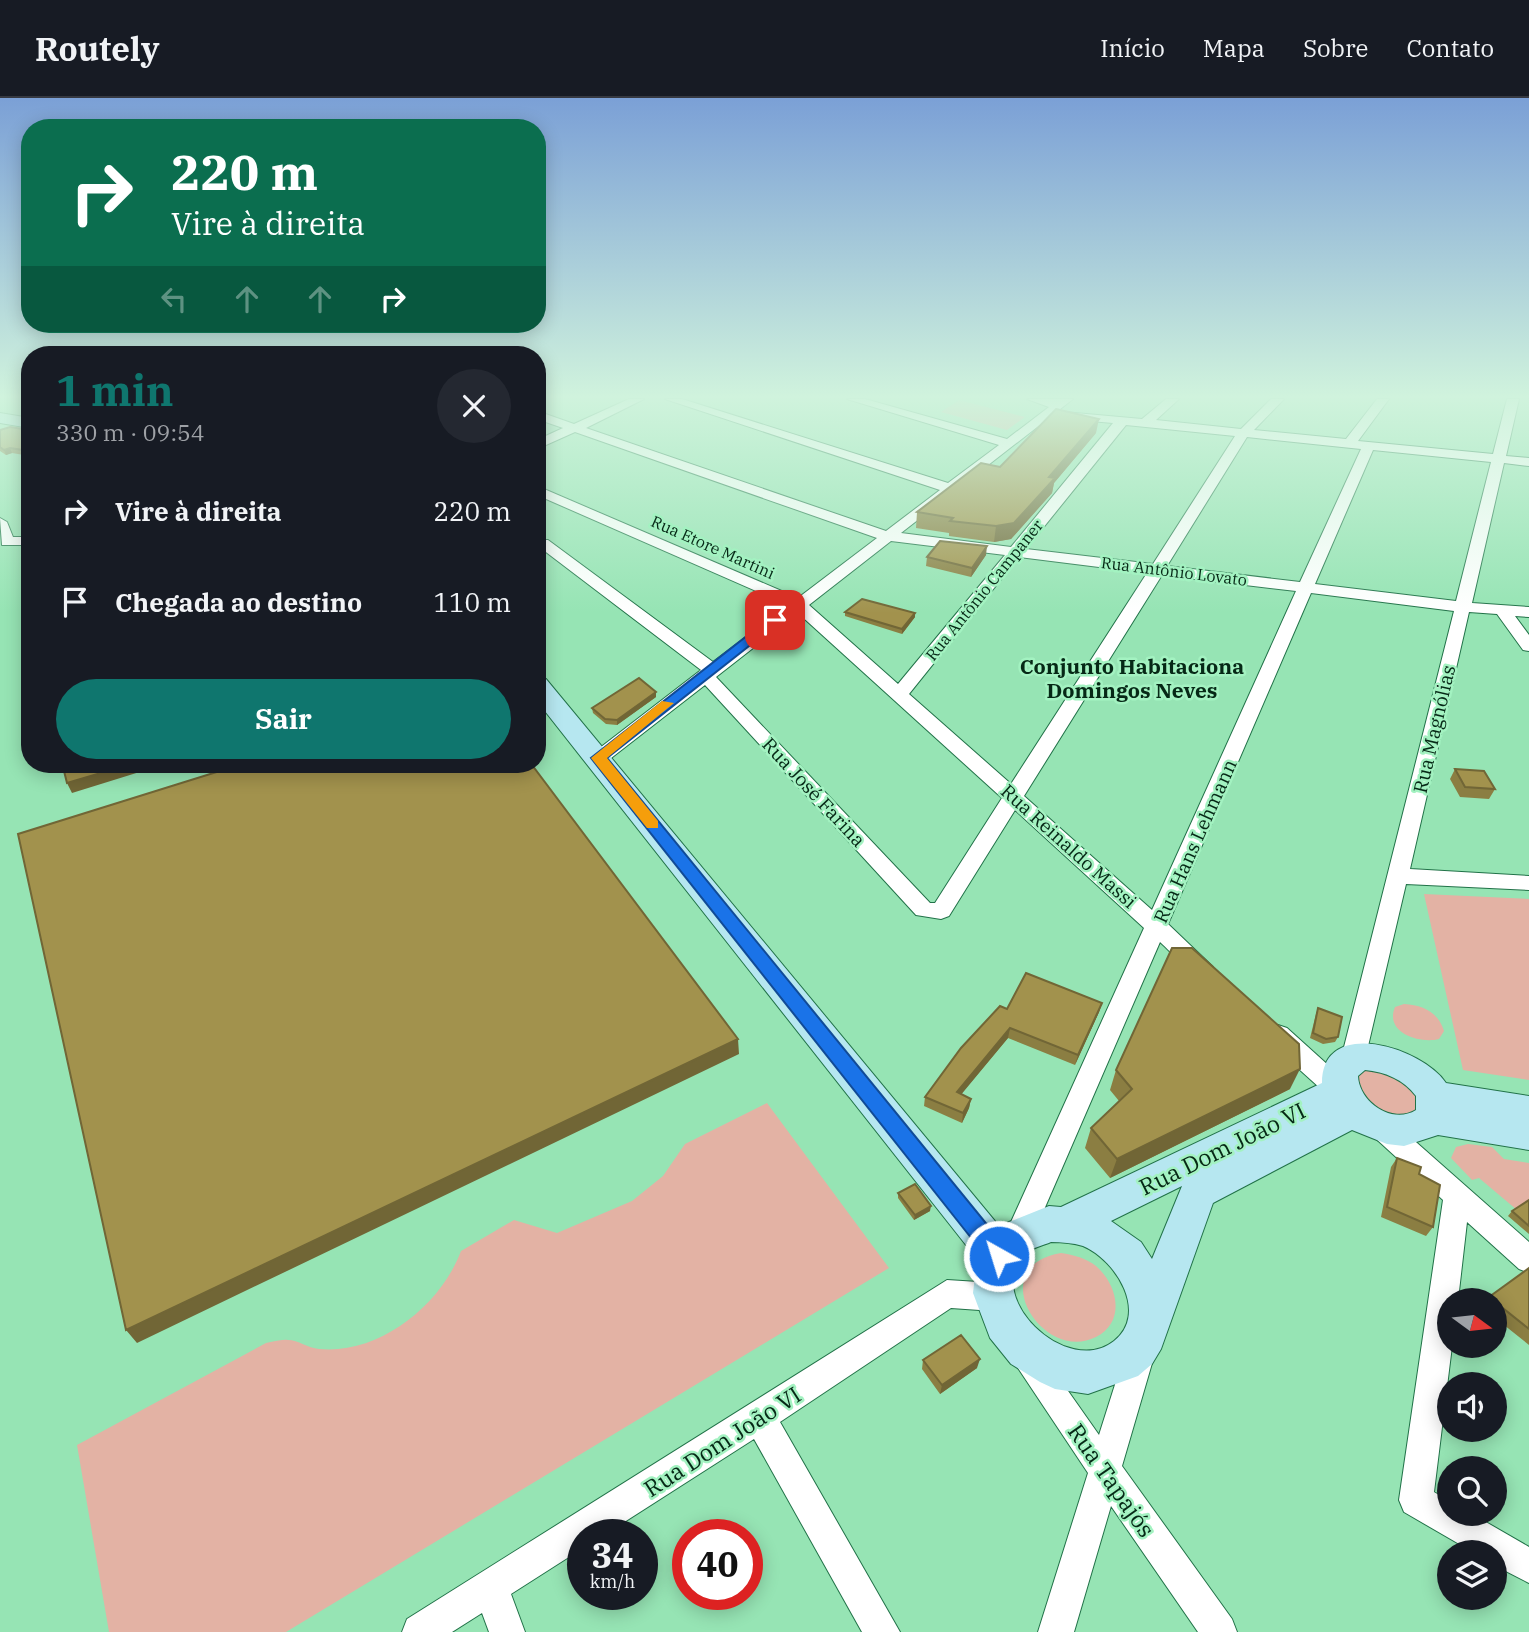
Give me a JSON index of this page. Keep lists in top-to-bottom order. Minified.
{"streets":{"street":["Rua Etore Martini","Rua Antônio Lovato","Rua Antônio Campaner","Rua Magnólias","Rua José Farina","Rua Hans Lehmann","Rua Reinaldo Massi","Rua Dom João VI","Rua Tapajós"]},"crossings":[["Rua Etore Martini","Rua Reinaldo Massi"],["Rua Antônio Lovato","Rua Antônio Campaner"],["Rua Antônio Lovato","Rua Magnólias"],["Rua Antônio Lovato","Rua Hans Lehmann"],["Rua Antônio Campaner","Rua Reinaldo Massi"],["Rua Magnólias","Rua Dom João VI"],["Rua José Farina","Rua Reinaldo Massi"],["Rua Hans Lehmann","Rua Reinaldo Massi"],["Rua Dom João VI","Rua Tapajós"]],"districts":["Conjunto Habitaciona Domingos Neves"],"north":"right","page":{"header":"Routely","nav":["Início","Mapa","Sobre","Contato"],"turn":["220 m","Vire à direita"],"heading":["1 min","330 m · 09:54"],"list":[{"name":"Vire à direita","value":"220 m"},{"name":"Chegada ao destino","value":"110 m"}],"buttons":"Sair","speed":"34 km/h","limit":"40"}}
